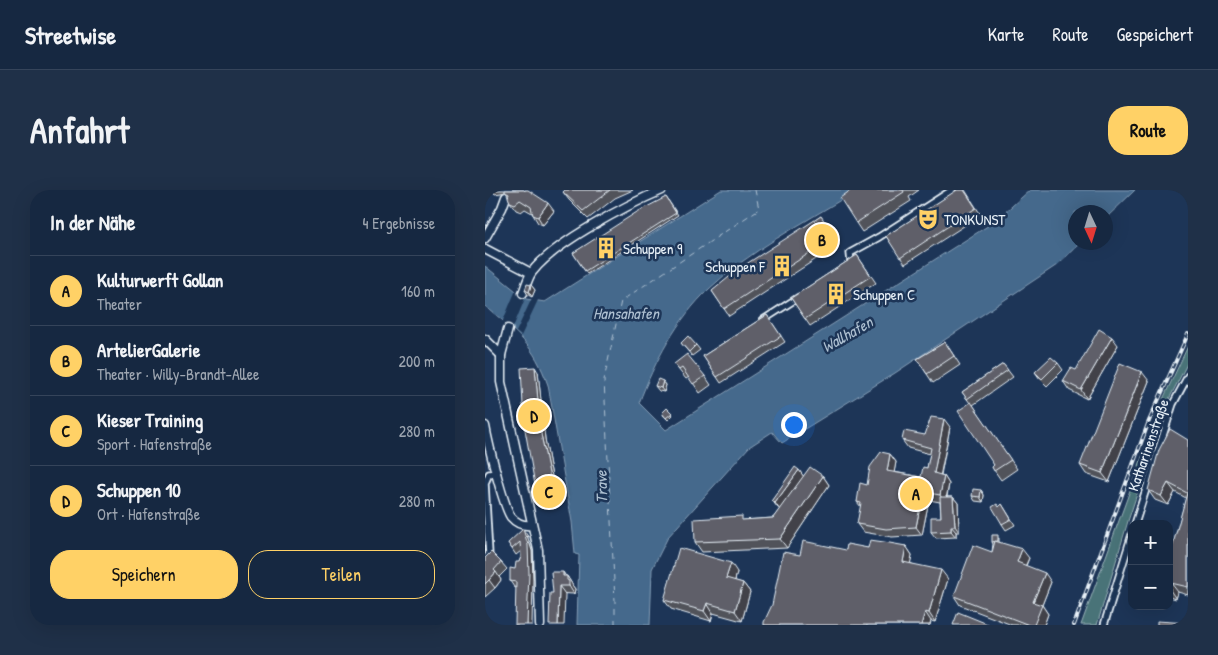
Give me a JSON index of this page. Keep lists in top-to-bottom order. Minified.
{"streets":{"street":["Katharinenstraße"]},"water":["Hansahafen","Wallhafen","Trave"],"places":{"theatre":["TONKUNST"],"building":["Schuppen 9","Schuppen F","Schuppen C"]},"north":"bottom","page":{"header":"Streetwise","nav":["Karte","Route","Gespeichert"],"buttons":["Route",["Speichern","Teilen"]],"title":"Anfahrt","heading":["In der Nähe","4 Ergebnisse"],"pins":["B","D","C","A"],"list":[{"mark":"A","name":"Kulturwerft Gollan","note":"Theater","value":"160 m"},{"mark":"B","name":"ArtelierGalerie","note":"Theater · Willy-Brandt-Allee","value":"200 m"},{"mark":"C","name":"Kieser Training","note":"Sport · Hafenstraße","value":"280 m"},{"mark":"D","name":"Schuppen 10","note":"Ort · Hafenstraße","value":"280 m"}],"map_buttons":["+","−"]}}
